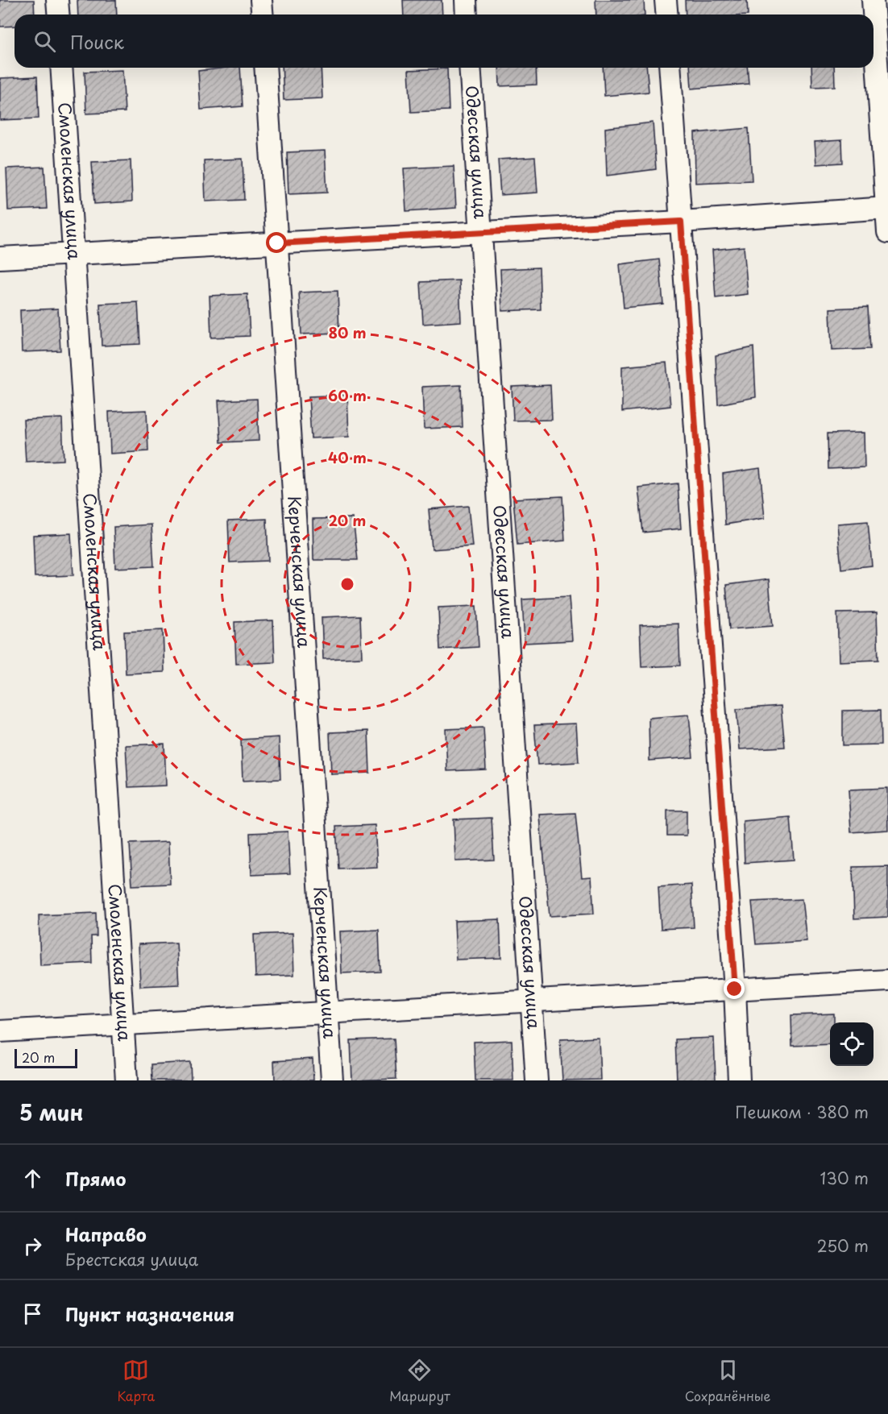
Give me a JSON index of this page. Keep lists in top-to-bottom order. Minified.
{"streets":{"street":["Одесская улица","Смоленская улица","Керченская улица"]},"scale_bar":"20 m","page":{"search":"Поиск","scale":"20 m","heading":["5 мин","Пешком · 380 m"],"list":[["Прямо","130 m"],["Направо","Брестская улица","250 m"],"Пункт назначения"],"nav":["Карта","Маршрут","Сохранённые"]},"rings":["80 m","60 m","40 m","20 m"]}
